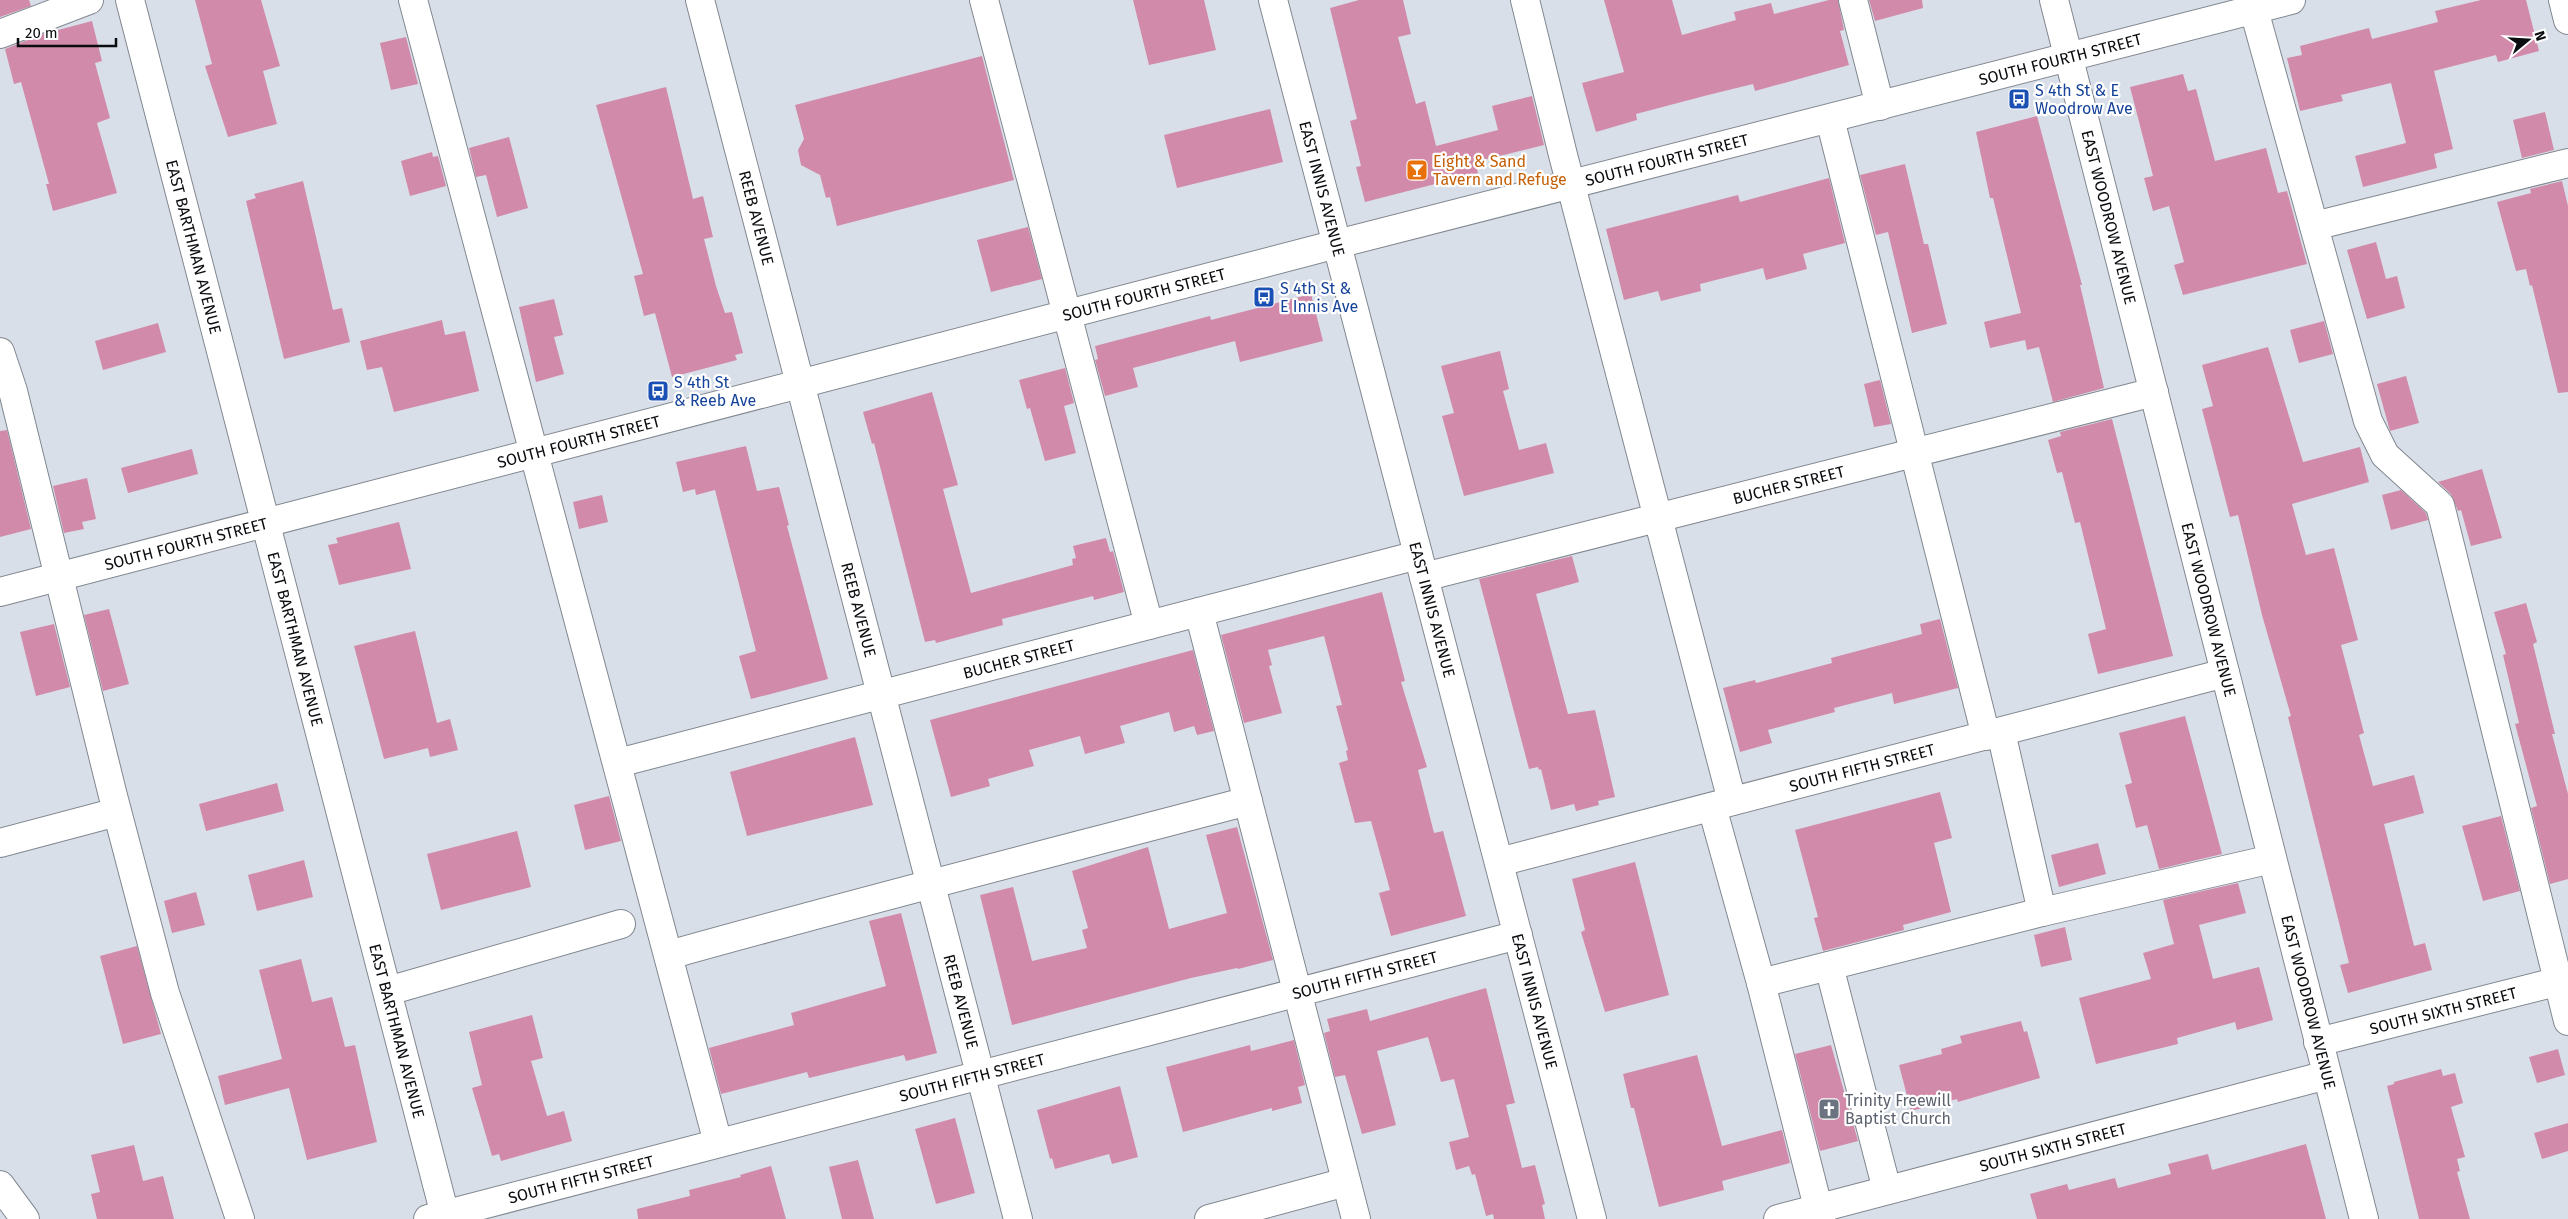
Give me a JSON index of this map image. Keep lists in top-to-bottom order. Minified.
{"streets":{"street":["SOUTH FOURTH STREET","EAST INNIS AVENUE","EAST WOODROW AVENUE","REEB AVENUE","EAST BARTHMAN AVENUE","BUCHER STREET","SOUTH FIFTH STREET","SOUTH SIXTH STREET"]},"crossings":[["SOUTH FOURTH STREET","EAST INNIS AVENUE"],["SOUTH FOURTH STREET","EAST WOODROW AVENUE"],["SOUTH FOURTH STREET","REEB AVENUE"],["SOUTH FOURTH STREET","EAST BARTHMAN AVENUE"],["EAST INNIS AVENUE","BUCHER STREET"],["EAST INNIS AVENUE","SOUTH FIFTH STREET"],["EAST WOODROW AVENUE","BUCHER STREET"],["EAST WOODROW AVENUE","SOUTH FIFTH STREET"],["EAST WOODROW AVENUE","SOUTH SIXTH STREET"],["REEB AVENUE","BUCHER STREET"],["REEB AVENUE","SOUTH FIFTH STREET"],["EAST BARTHMAN AVENUE","SOUTH FIFTH STREET"]],"places":{"bus stop":["S 4th St & E Woodrow Ave","S 4th St & E Innis Ave","S 4th St & Reeb Ave"],"bar":["Eight & Sand Tavern and Refuge"],"church":["Trinity Freewill Baptist Church"]},"scale_bar":"20 m","north":"right"}
